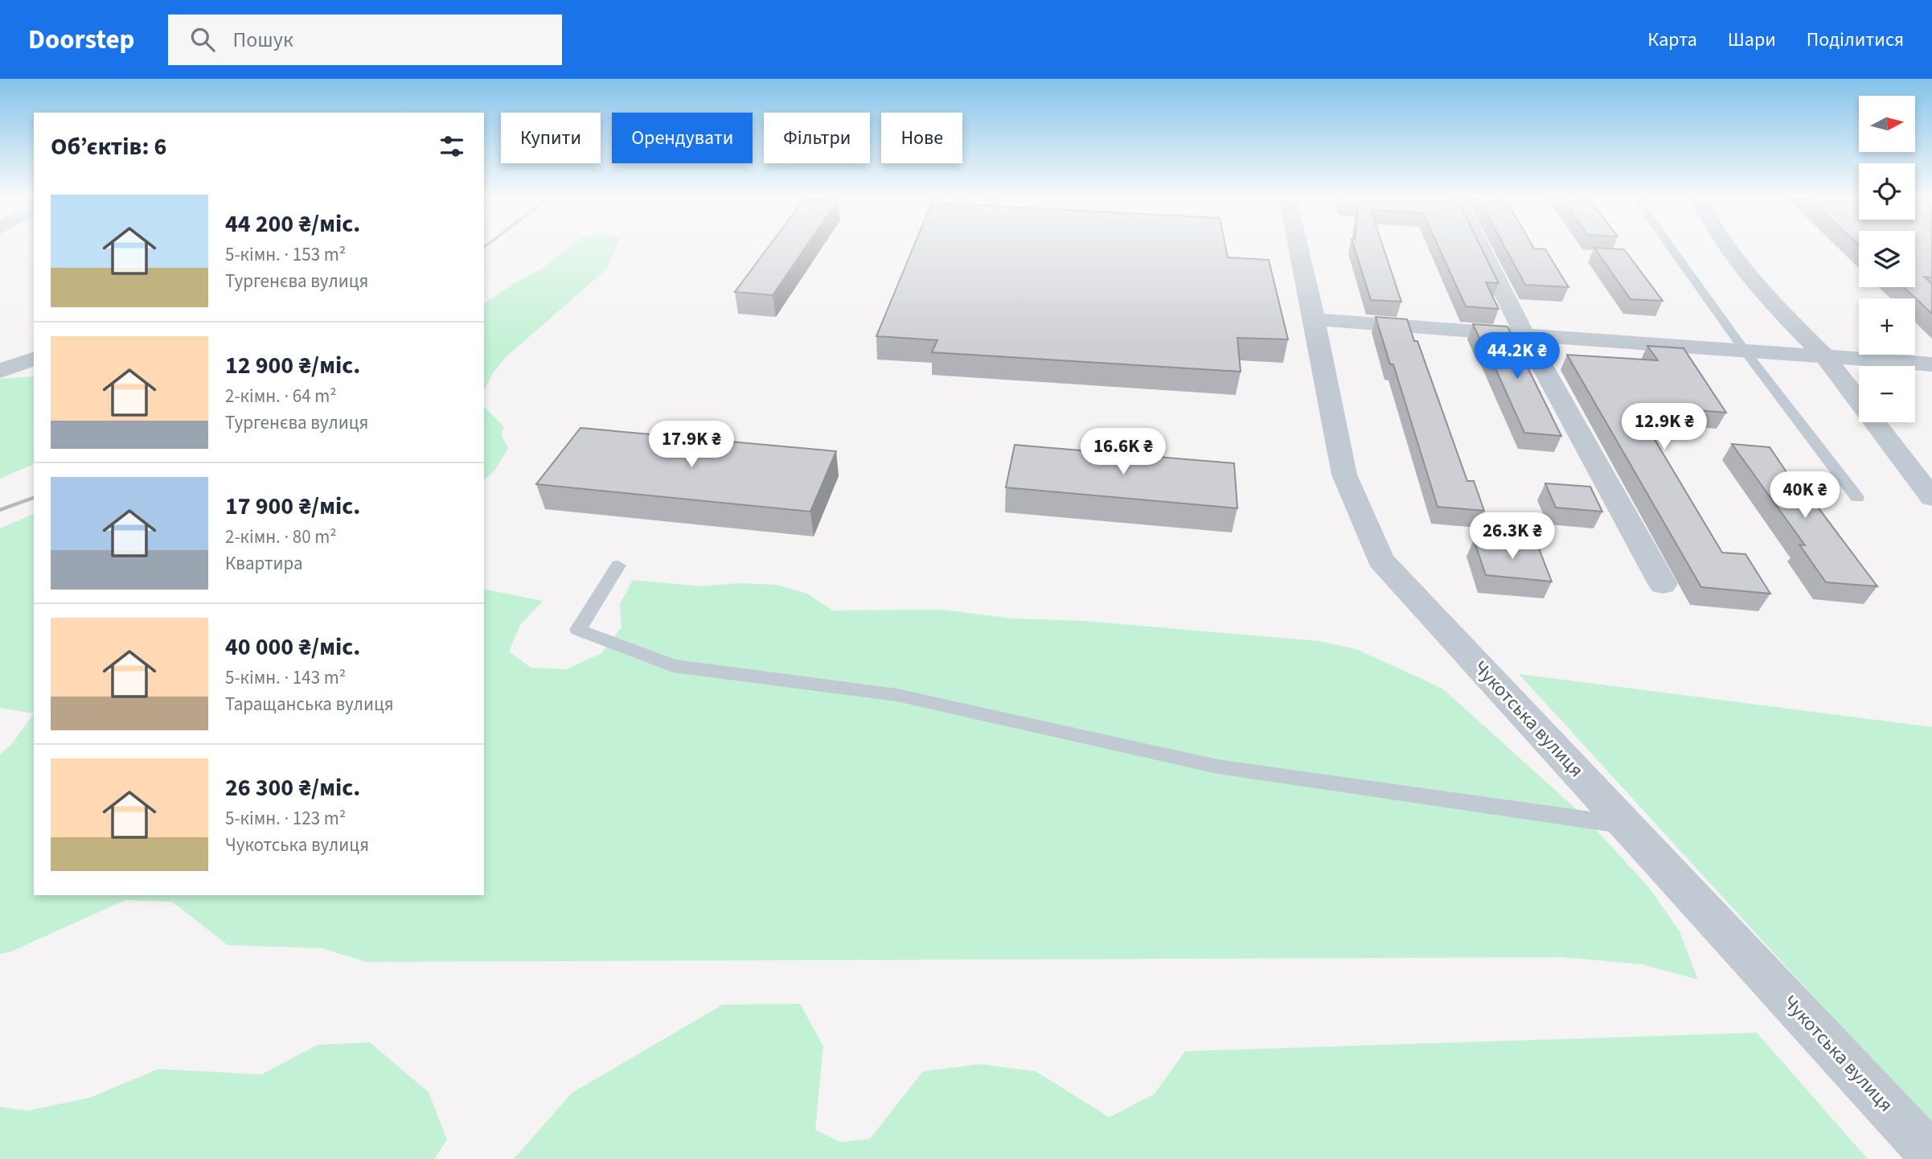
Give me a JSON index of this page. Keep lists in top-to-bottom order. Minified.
{"streets":{"street":["Чукотська вулиця"]},"north":"right","page":{"header":"Doorstep","search":"Пошук","nav":["Карта","Шари","Поділитися"],"map_buttons":["+","−"],"chip":["Купити","Орендувати","Фільтри","Нове"],"heading":"Об’єктів: 6","list":[{"name":"44 200 ₴/міс.","note":"5-кімн. · 153 m² · Тургенєва вулиця"},{"name":"12 900 ₴/міс.","note":"2-кімн. · 64 m² · Тургенєва вулиця"},{"name":"17 900 ₴/міс.","note":"2-кімн. · 80 m² · Квартира"},{"name":"40 000 ₴/міс.","note":"5-кімн. · 143 m² · Таращанська вулиця"},{"name":"26 300 ₴/міс.","note":"5-кімн. · 123 m² · Чукотська вулиця"}],"price":["44.2K ₴","12.9K ₴","17.9K ₴","16.6K ₴","40K ₴","26.3K ₴"]}}
